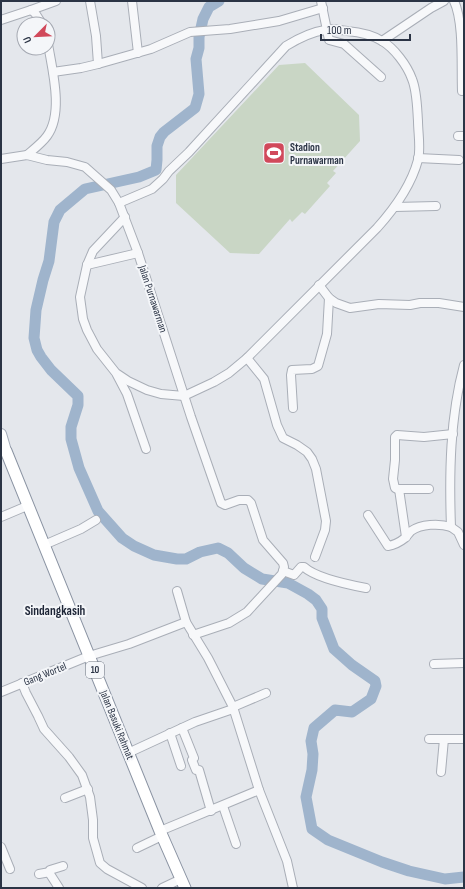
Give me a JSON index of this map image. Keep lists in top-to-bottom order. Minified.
{"streets":{"highway":["10","Jalan Basuki Rahmat"],"street":["Jalan Purnawarman","Gang Wortel"]},"crossings":[["Gang Wortel","Jalan Basuki Rahmat"]],"districts":["Sindangkasih"],"places":{"sports":["Stadion Purnawarman"]},"scale_bar":"100 m","north":"bottom left"}
